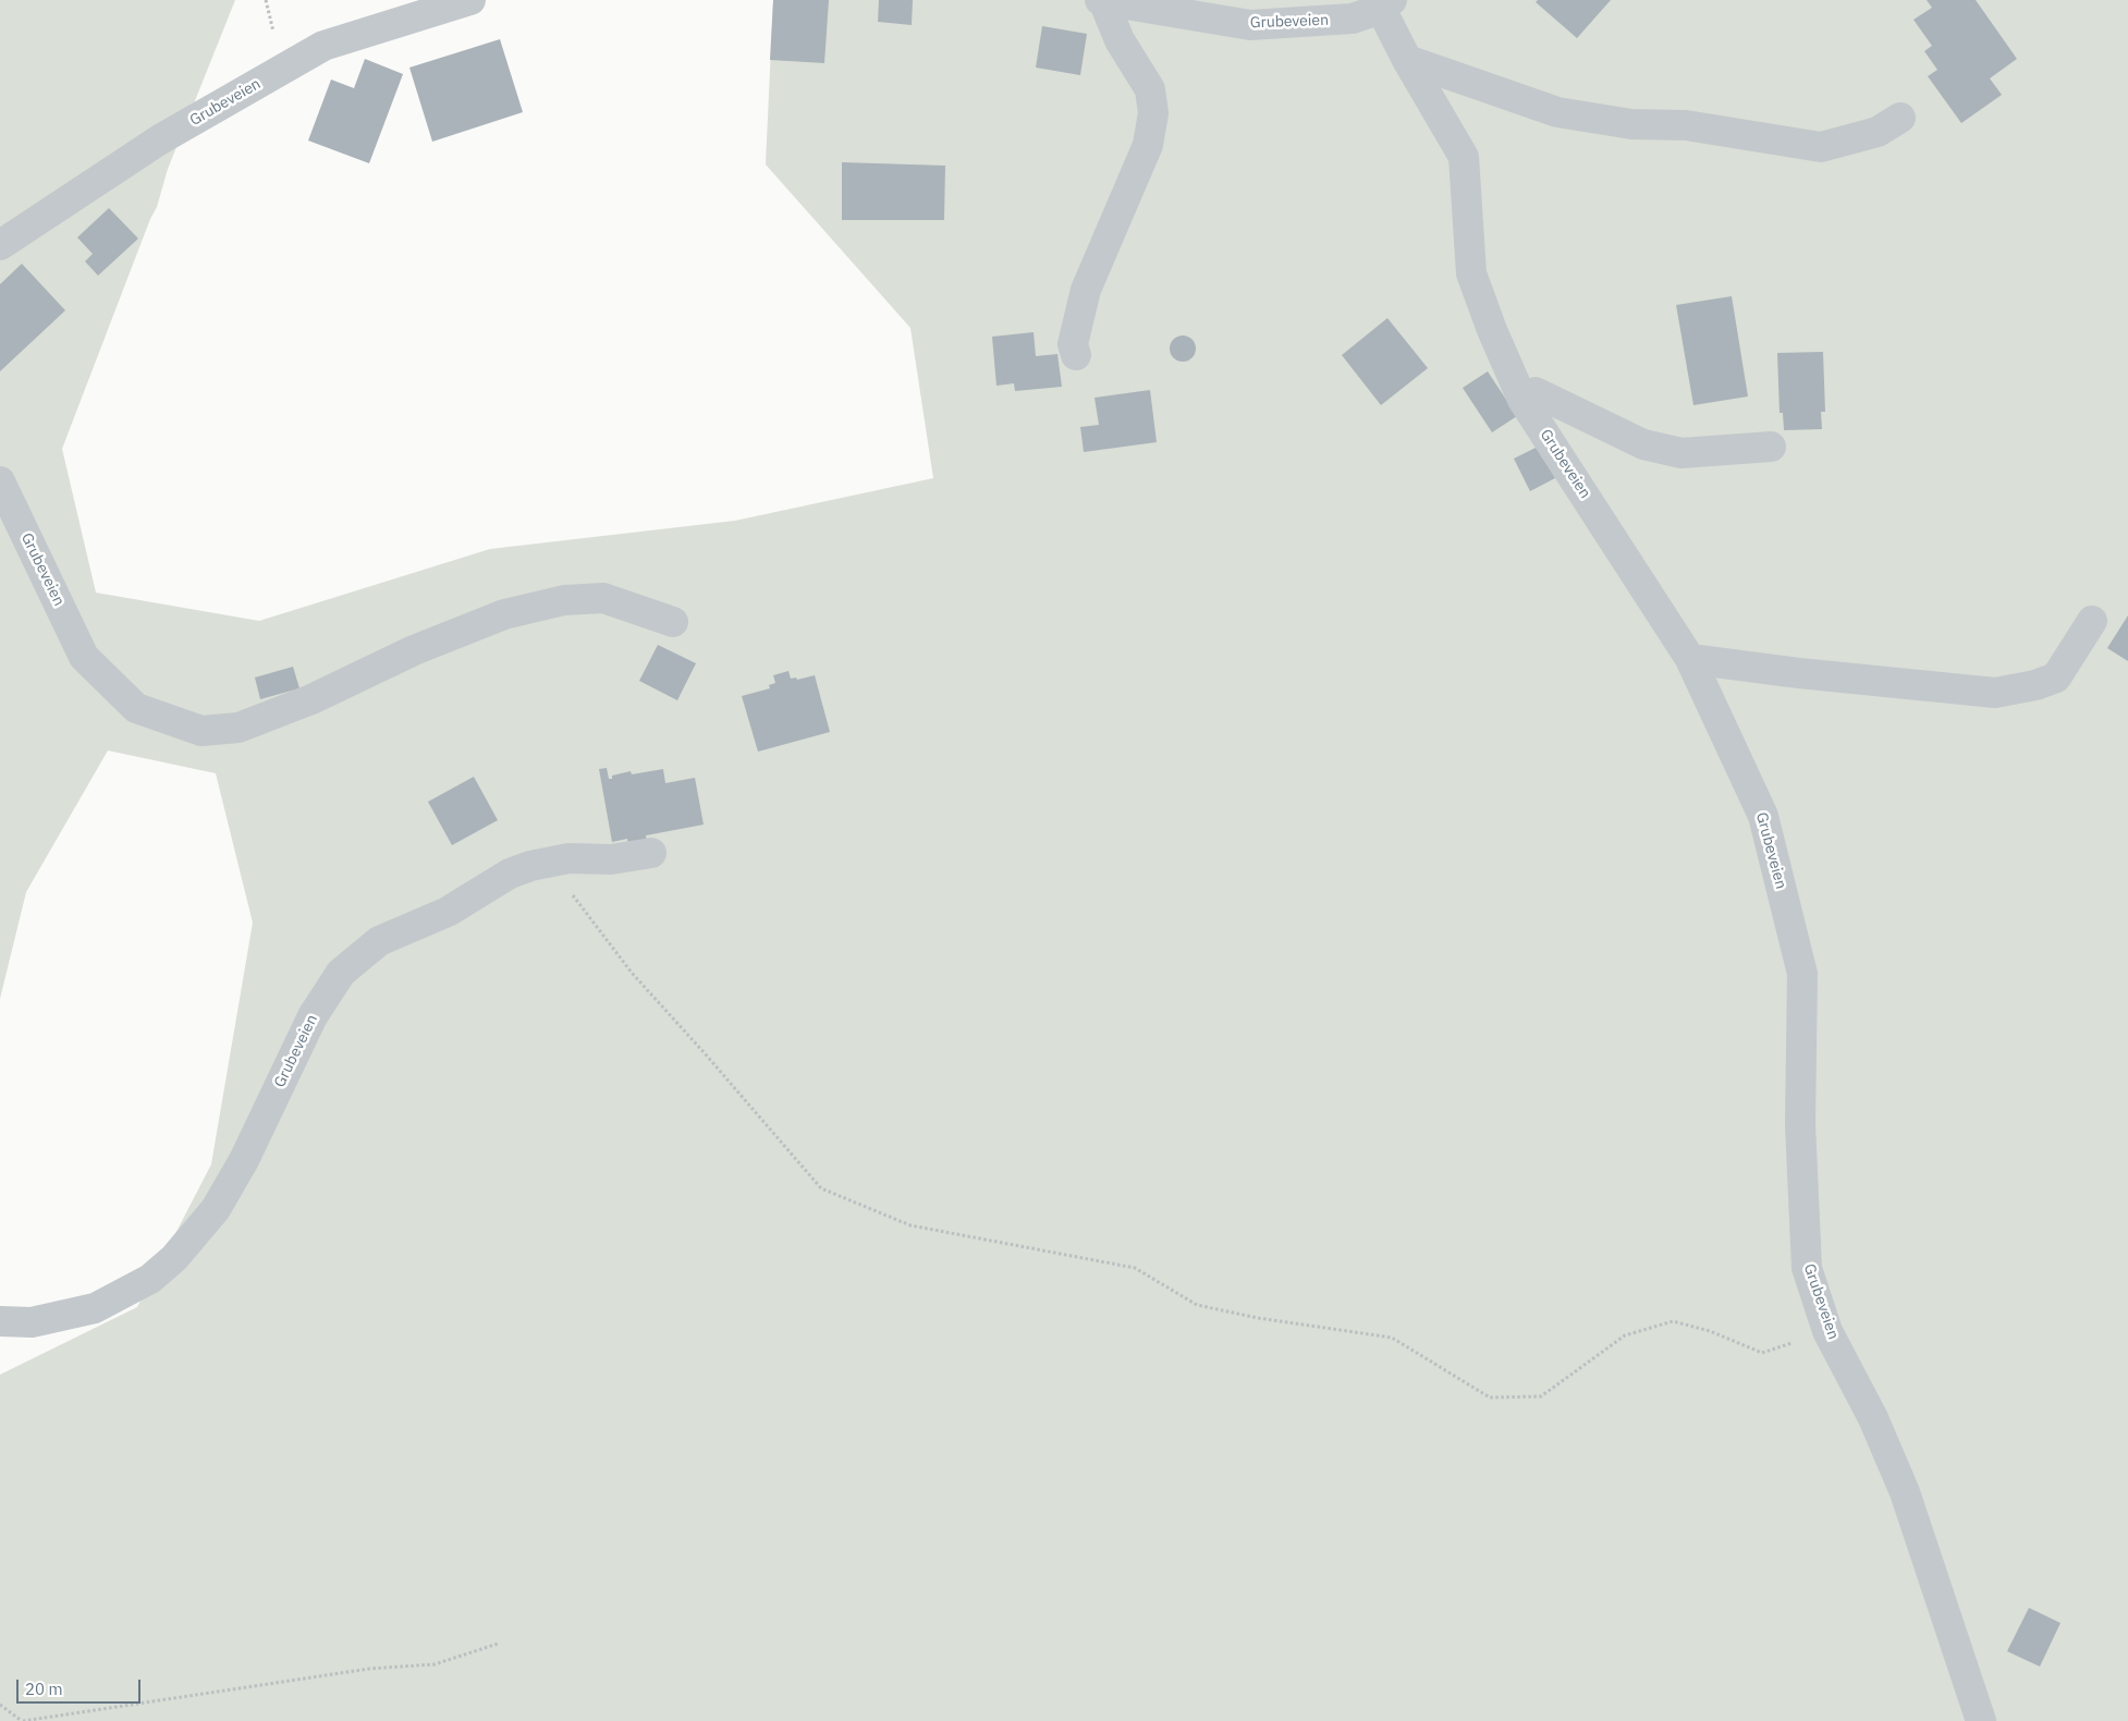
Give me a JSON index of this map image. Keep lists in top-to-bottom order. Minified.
{"streets":{"street":["Grubeveien"]},"scale_bar":"20 m"}
